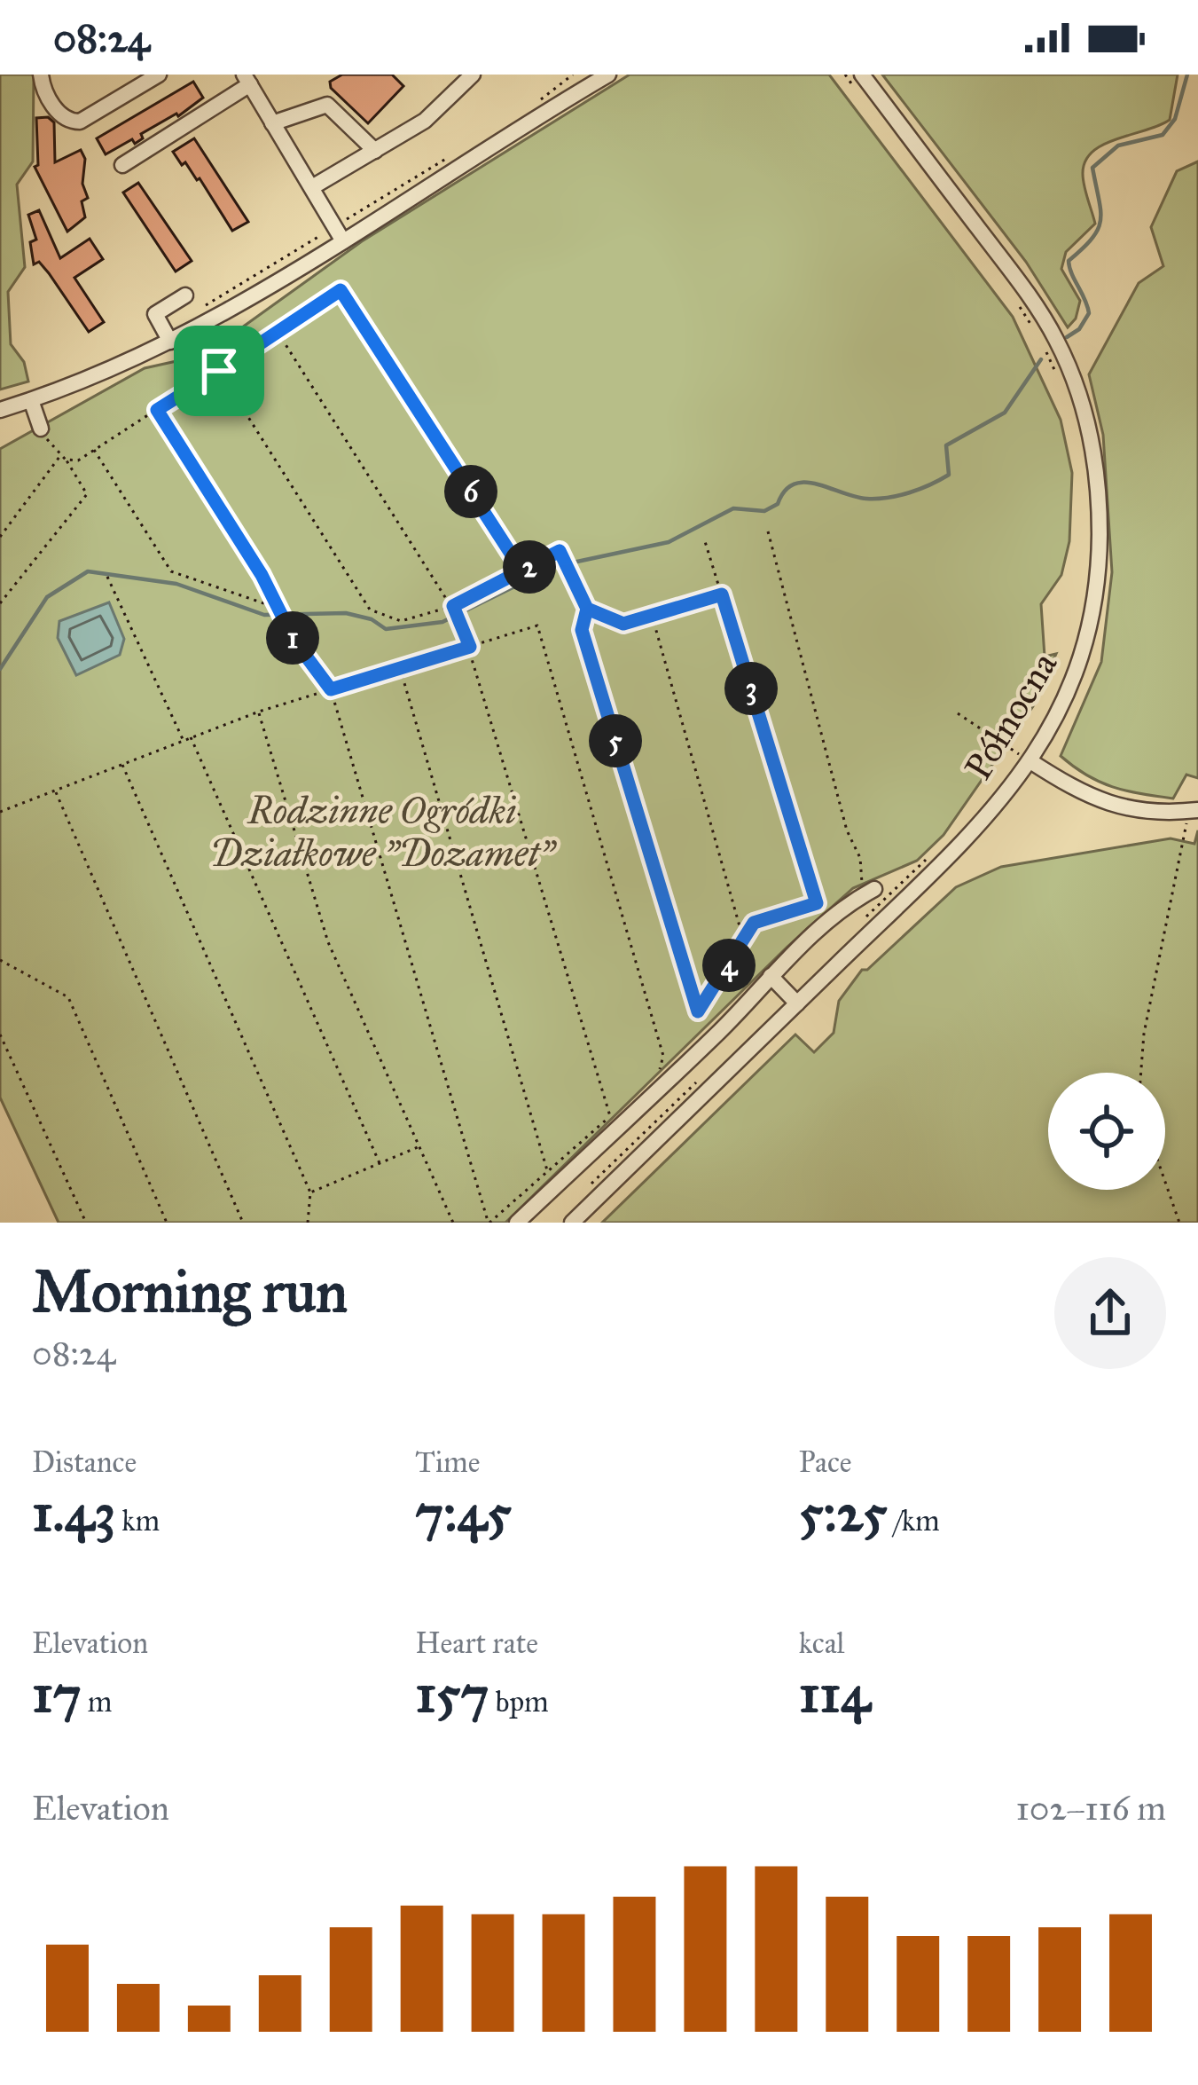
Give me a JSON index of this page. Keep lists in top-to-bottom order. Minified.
{"streets":{"street":["Północna"]},"parks":["Rodzinne Ogródki Działkowe \"Dozamet\""],"page":{"status":"08:24","pins":["6","2","1","3","5","4"],"heading":["Morning run","08:24"],"stats":[["Distance","1.43 km"],["Time","7:45"],["Pace","5:25 /km"],["Elevation","17 m"],["Heart rate","157 bpm"],["kcal","114"]],"chart":["Elevation","102–116 m"]}}
